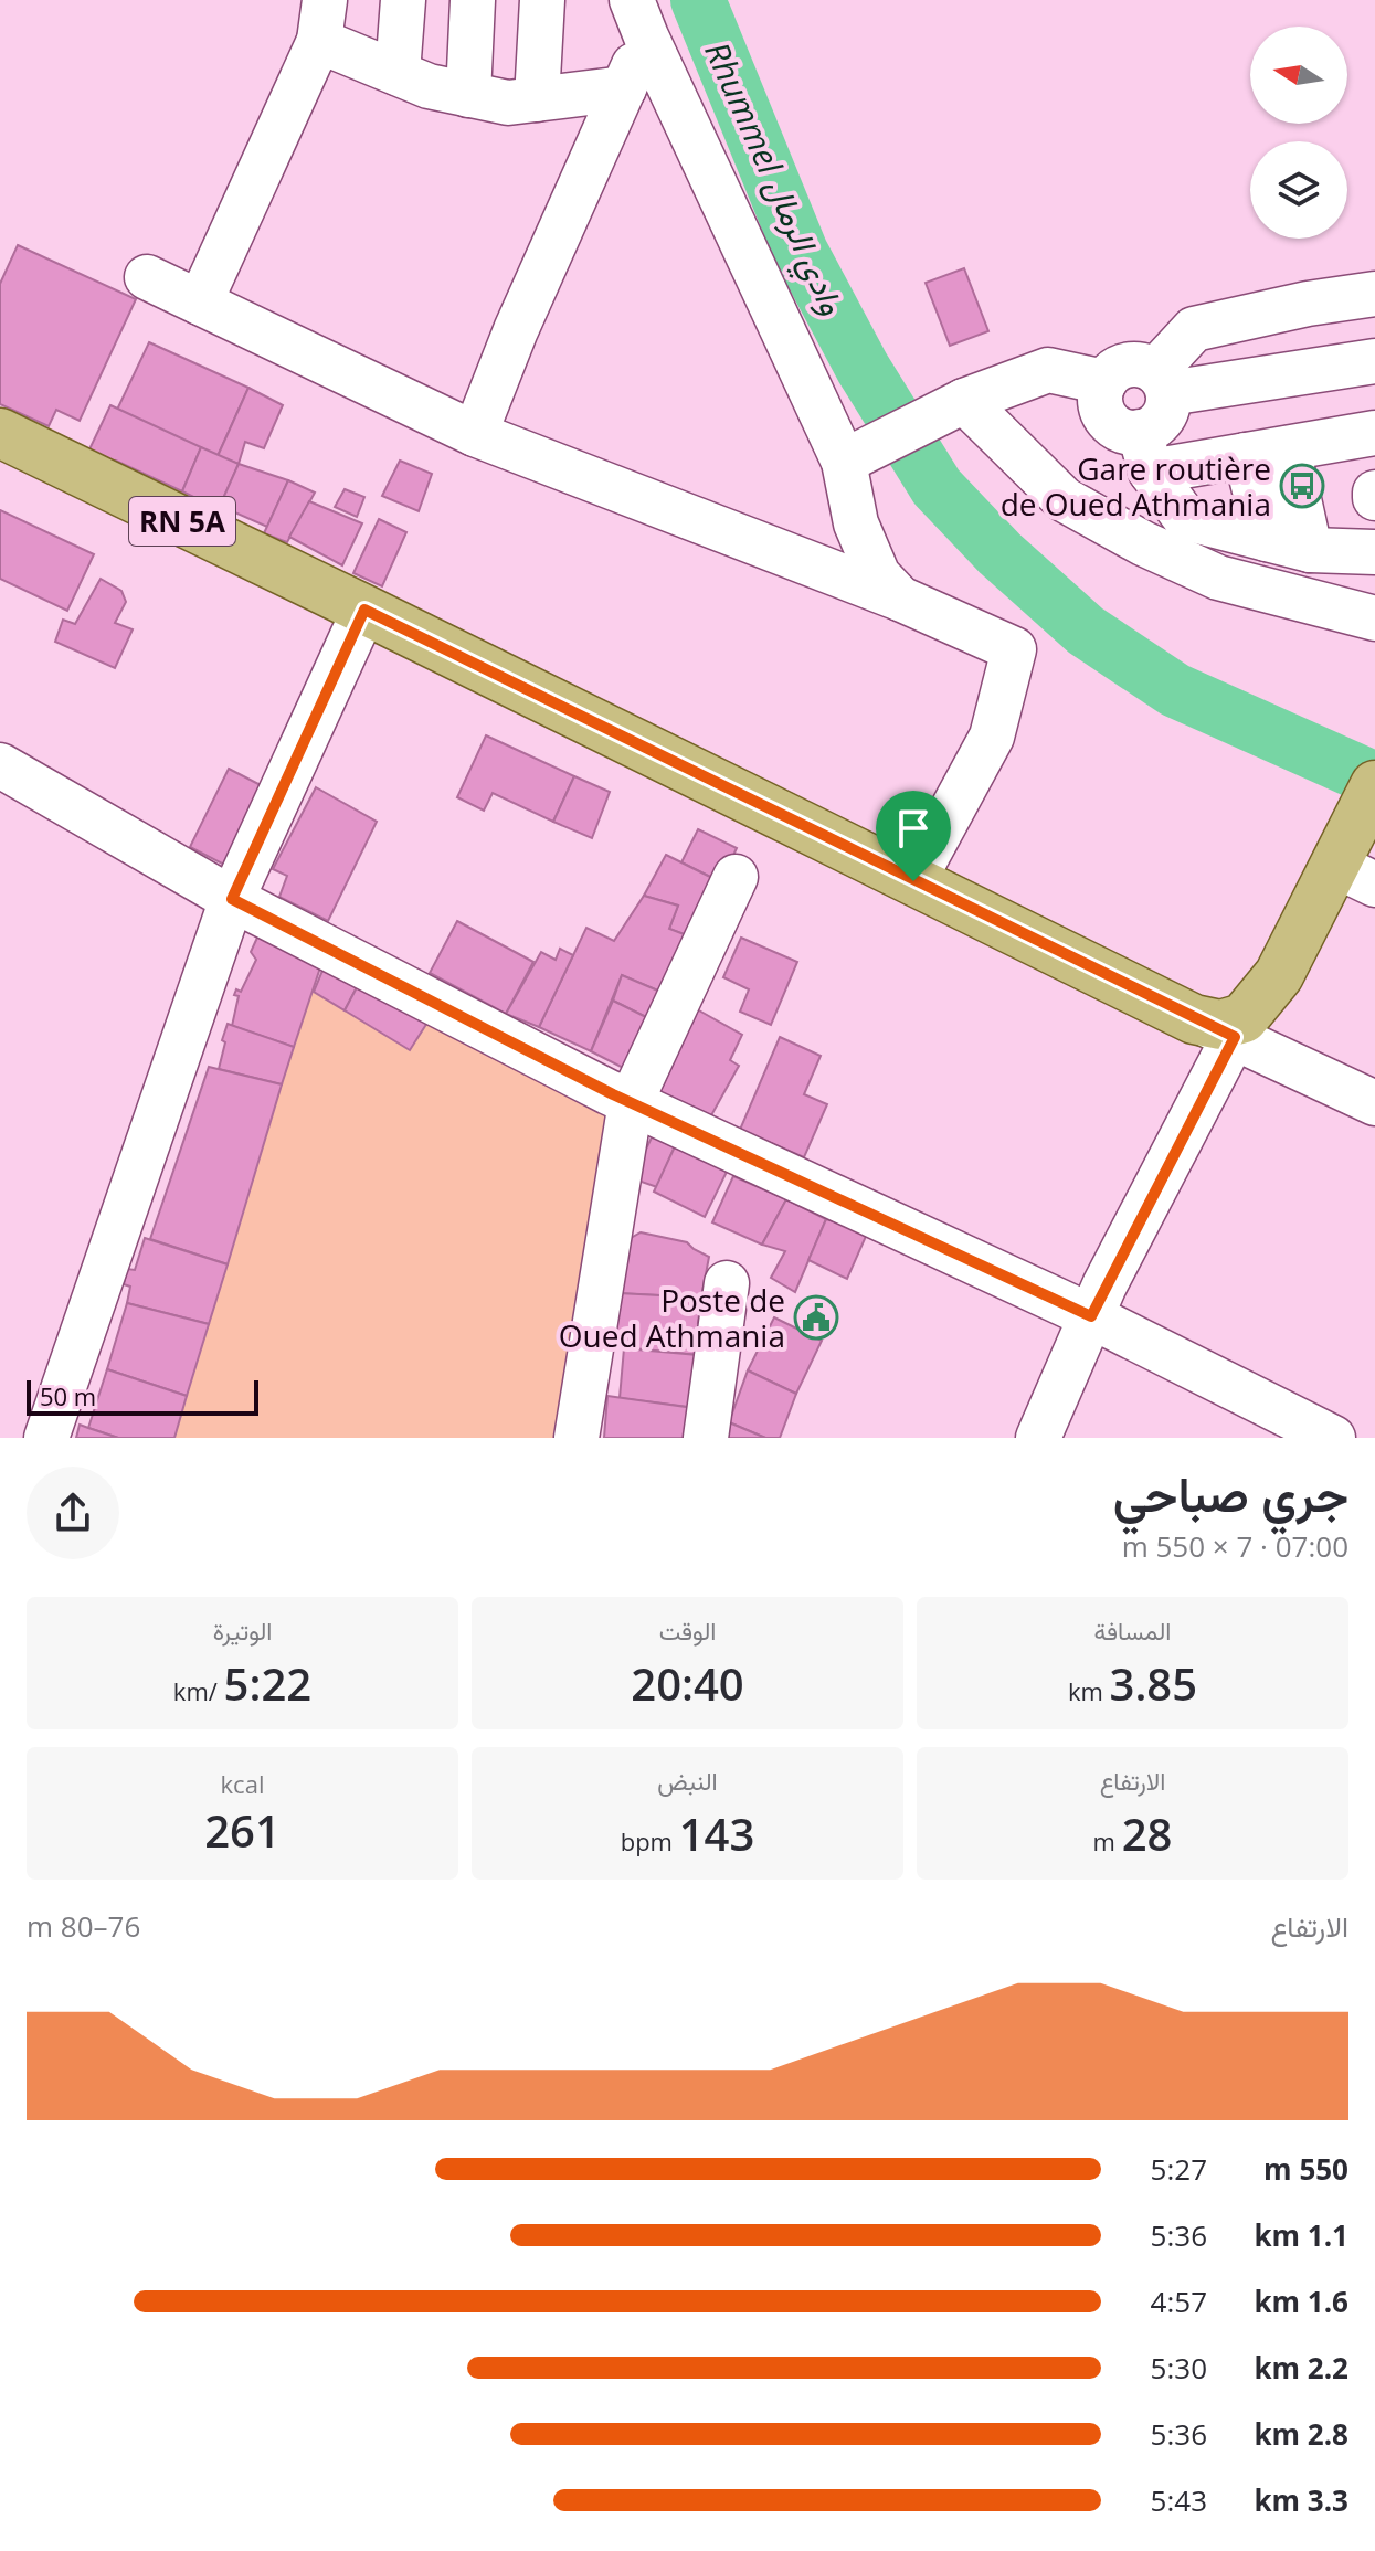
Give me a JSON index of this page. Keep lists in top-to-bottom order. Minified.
{"streets":{"main road":["RN 5A"]},"water":["Rhummel وادي الرمال"],"places":{"bus stop":["Gare routière de Oued Athmania"],"public building":["Poste de Oued Athmania"]},"scale_bar":"50 m","north":"left","page":{"scale":"50 m","heading":["جري صباحي","07:00 · 7 × 550 m"],"stats":[["المسافة","3.85 km"],["الوقت","20:40"],["الوتيرة","5:22 /km"],["الارتفاع","28 m"],["النبض","143 bpm"],["kcal","261"]],"chart":["الارتفاع","76–80 m"],"list":[{"name":"550 m","note":"5:27"},{"name":"1.1 km","note":"5:36"},{"name":"1.6 km","note":"4:57"},{"name":"2.2 km","note":"5:30"},{"name":"2.8 km","note":"5:36"},{"name":"3.3 km","note":"5:43"}]}}
